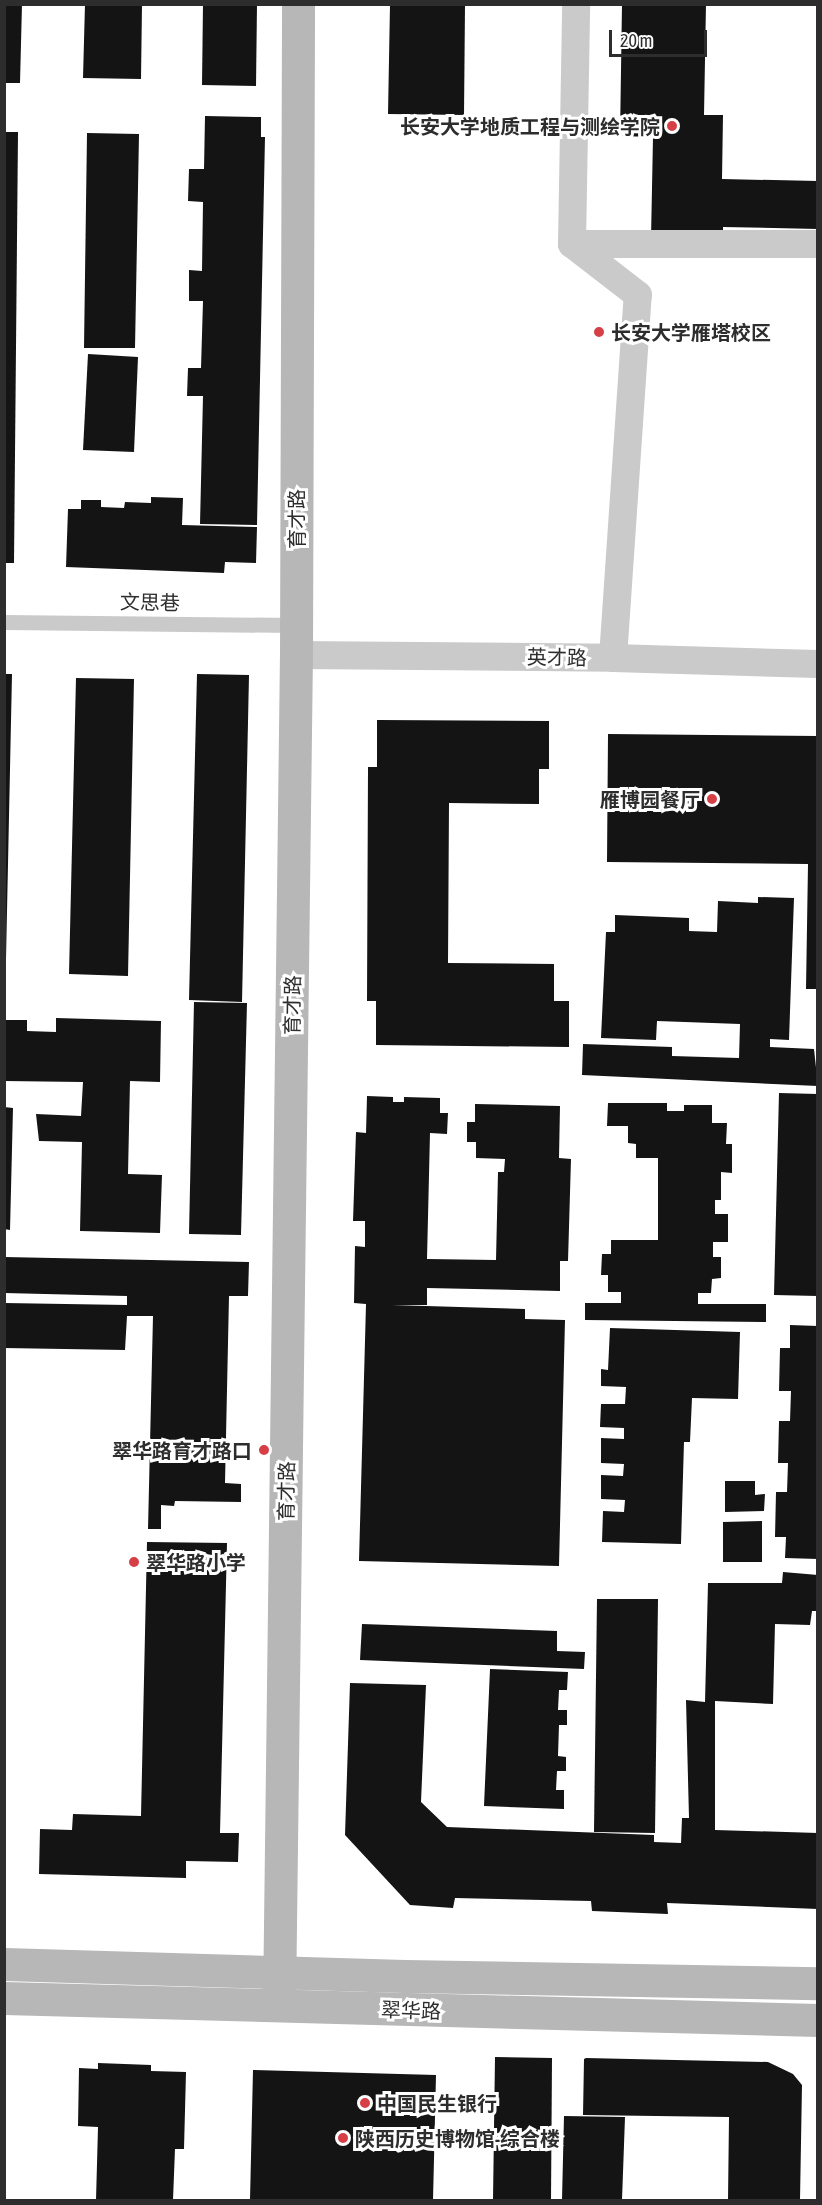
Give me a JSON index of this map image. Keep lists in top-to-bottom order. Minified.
{"streets":{"street":["育才路","英才路","翠华路"],"lane":["文思巷"]},"crossings":[["育才路","文思巷"],["育才路","英才路"],["育才路","翠华路"],["文思巷","英才路"]],"places":["长安大学地质工程与测绘学院","长安大学雁塔校区","雁博园餐厅","翠华路育才路口","翠华路小学","中国民生银行","陕西历史博物馆-综合楼"],"scale_bar":"20 m"}
